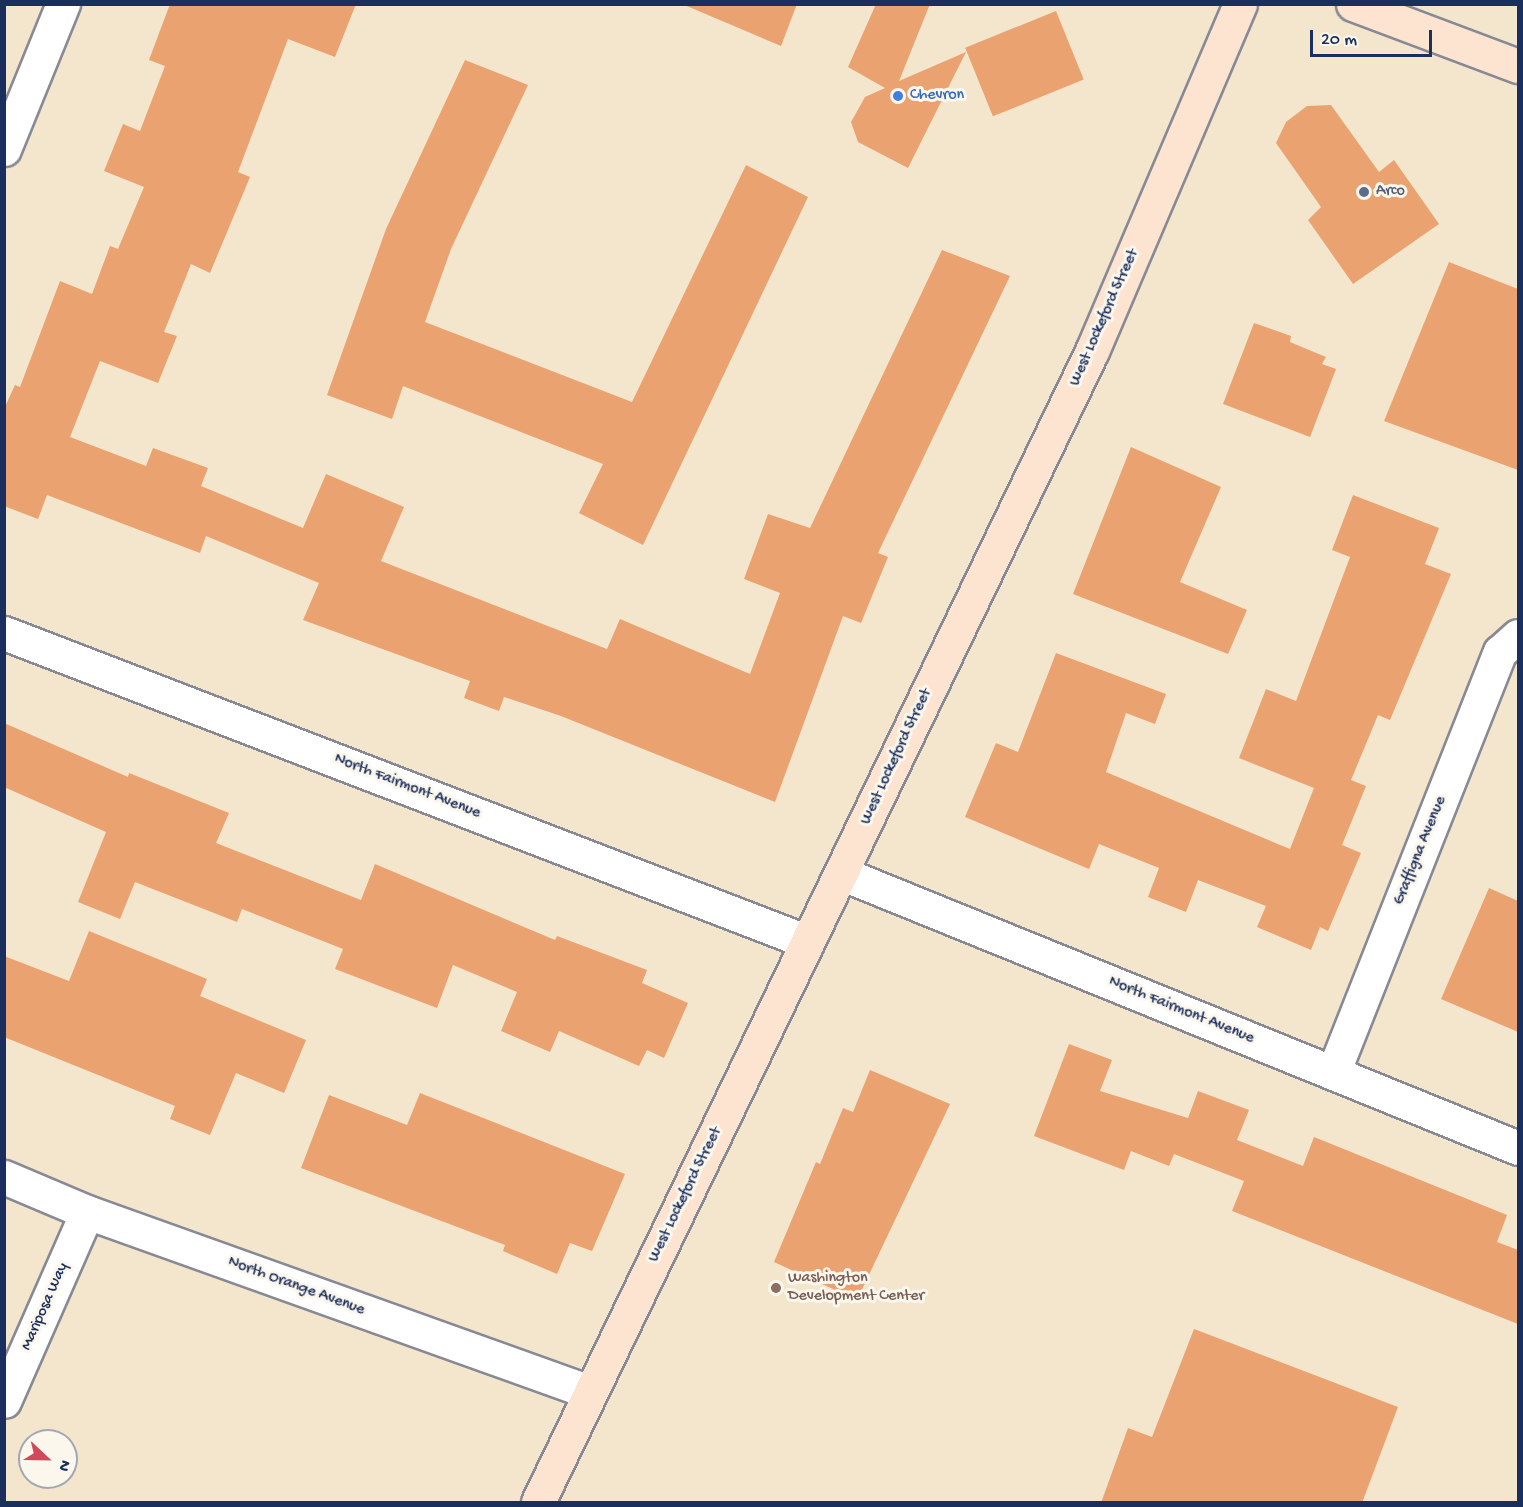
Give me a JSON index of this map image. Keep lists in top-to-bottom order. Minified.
{"streets":{"street":["West Lockeford Street","North Fairmont Avenue","Graffigna Avenue","North Orange Avenue","Mariposa Way"]},"crossings":[["West Lockeford Street","North Fairmont Avenue"],["West Lockeford Street","North Orange Avenue"],["North Fairmont Avenue","Graffigna Avenue"],["North Orange Avenue","Mariposa Way"]],"places":["Chevron","Arco","Washington Development Center"],"scale_bar":"20 m","north":"right"}
